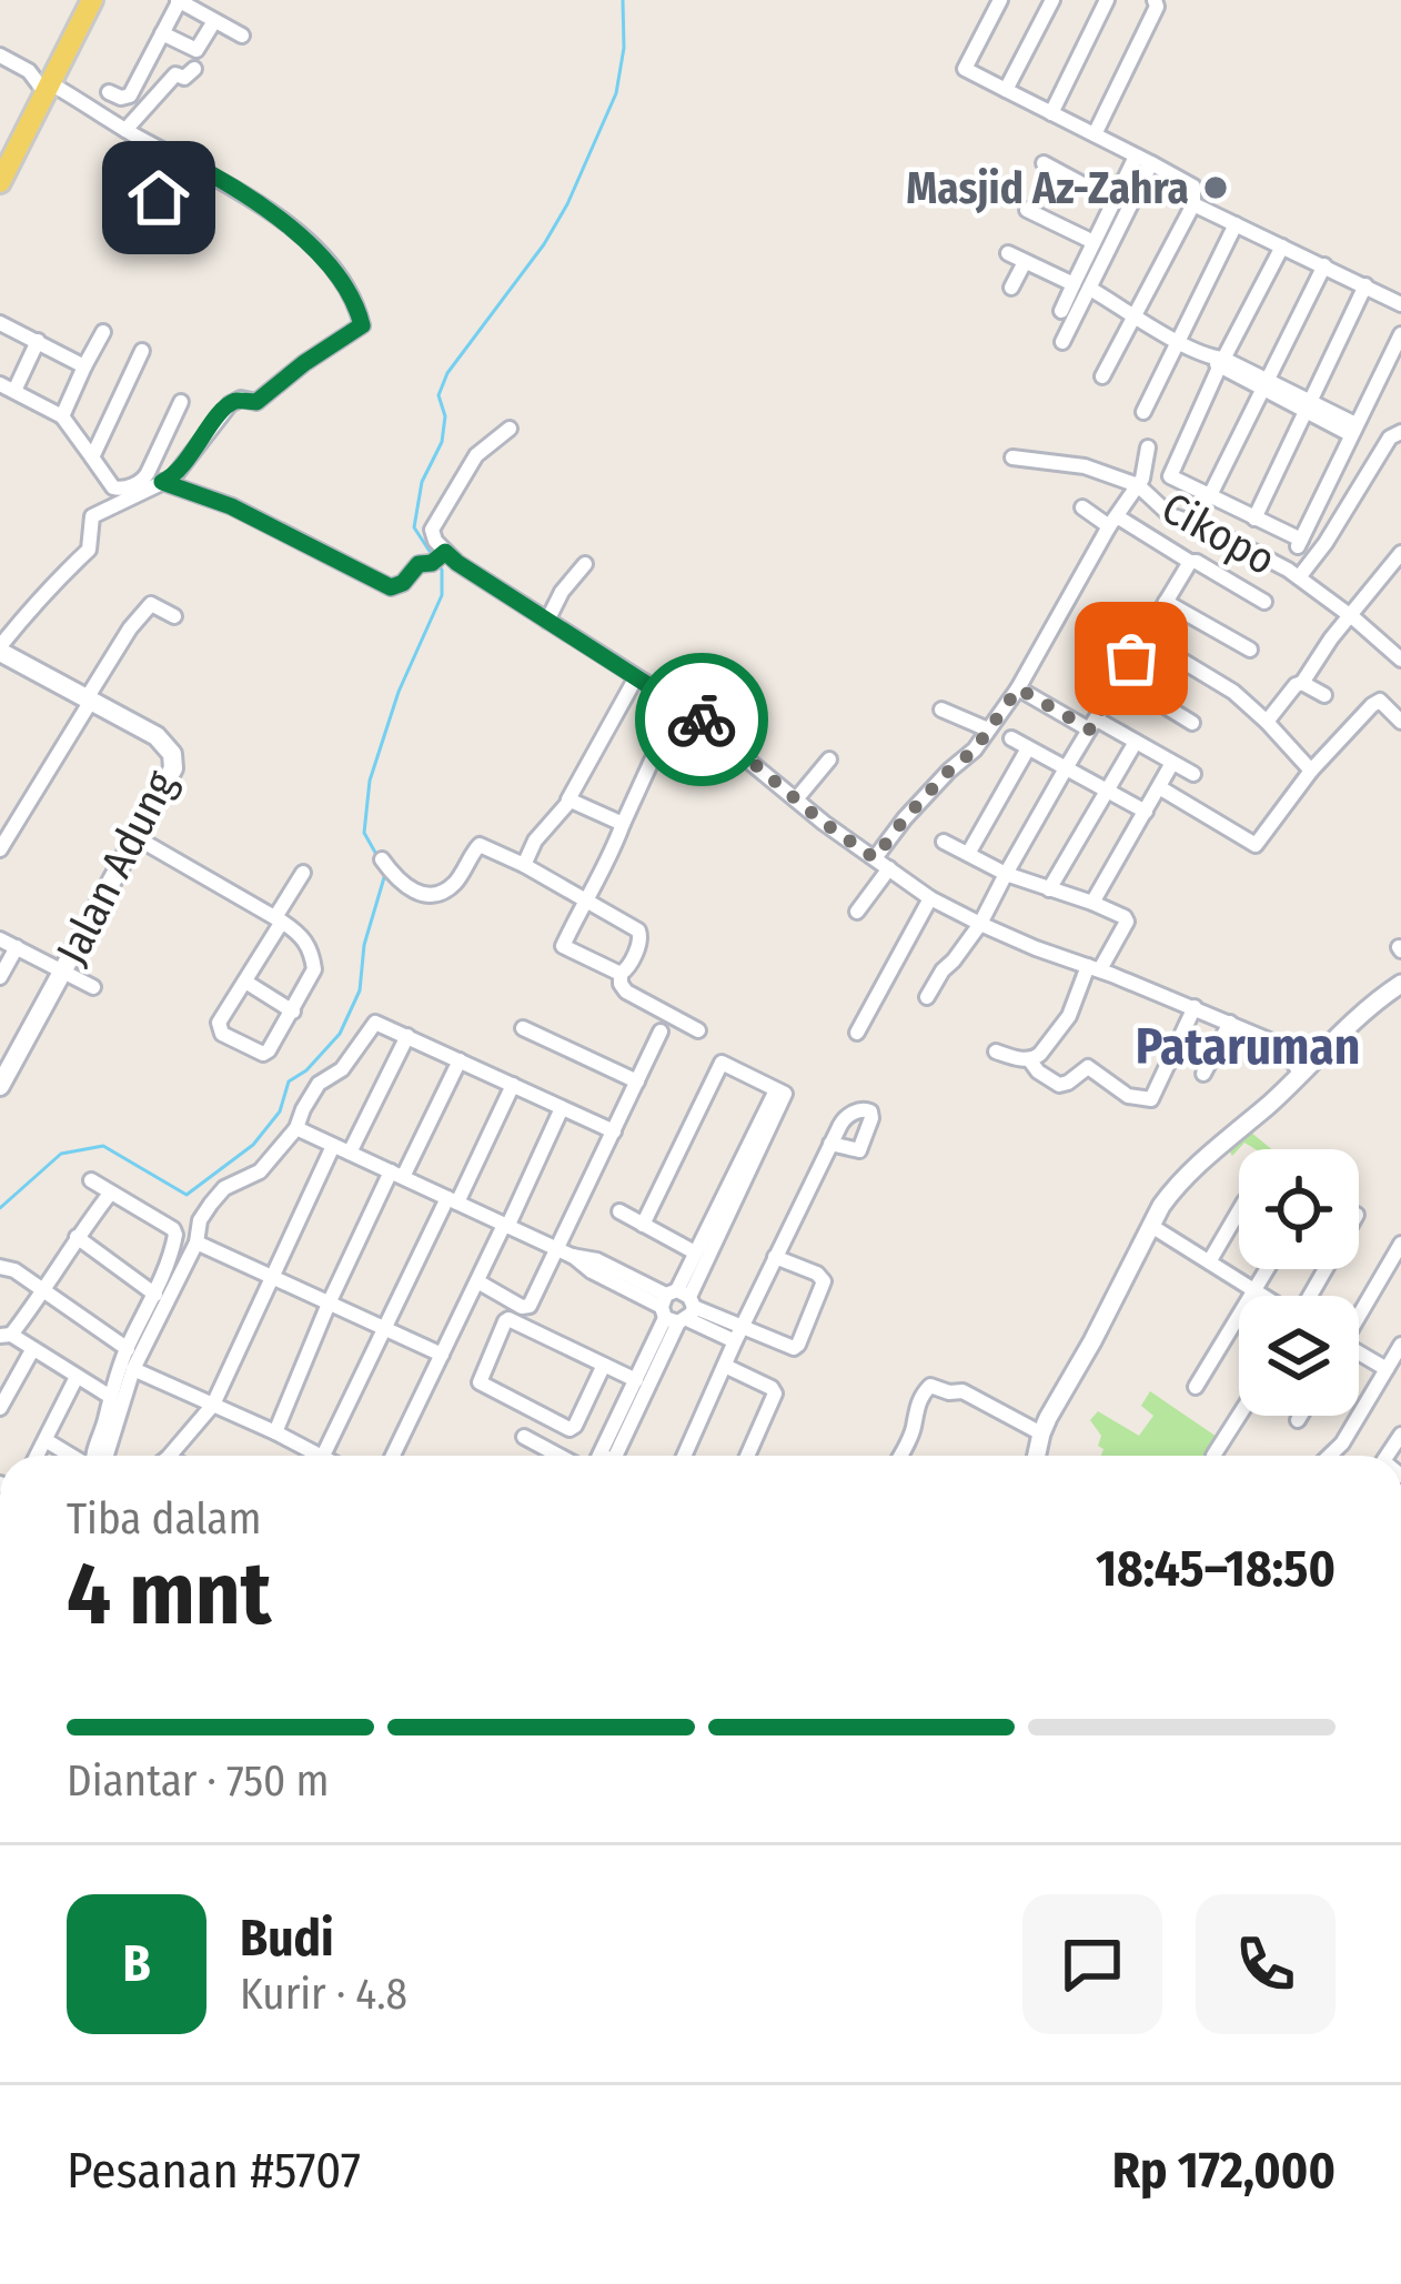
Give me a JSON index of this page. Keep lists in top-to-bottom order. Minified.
{"streets":{"main road":["Jalan Adung"],"street":["Cikopo"]},"districts":["Pataruman"],"places":["Masjid Az-Zahra"],"page":{"heading":["4 mnt","Tiba dalam","18:45–18:50"],"panel":["Budi","Kurir · 4.8","Pesanan #5707","Rp 172,000"],"bar":"Diantar · 750 m","round":"B"}}
